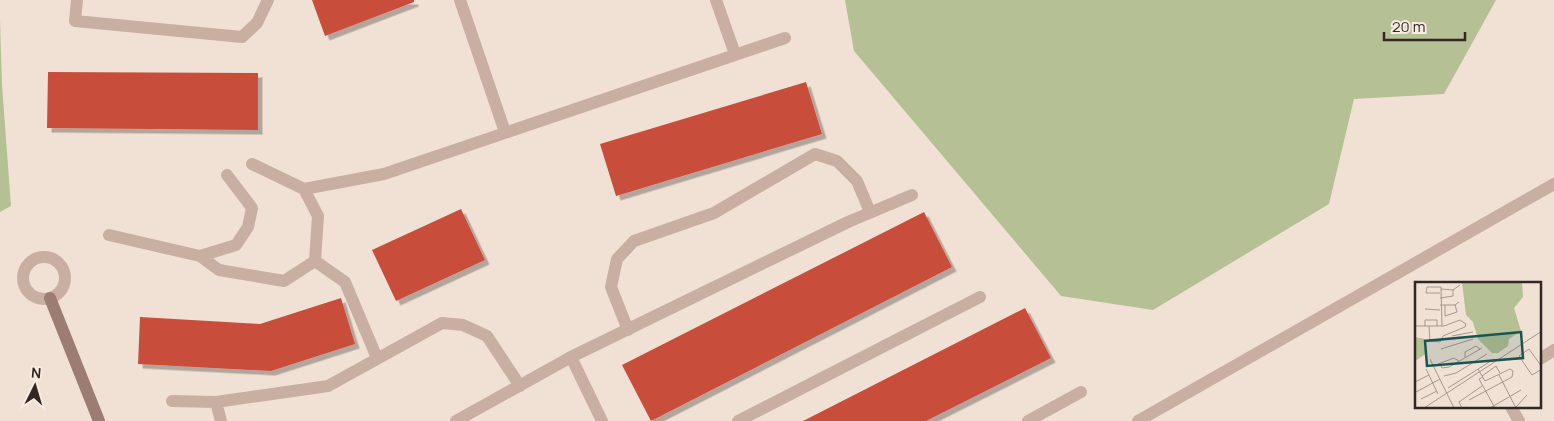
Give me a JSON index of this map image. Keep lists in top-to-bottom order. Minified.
{"scale_bar":"20 m","north":"top"}
